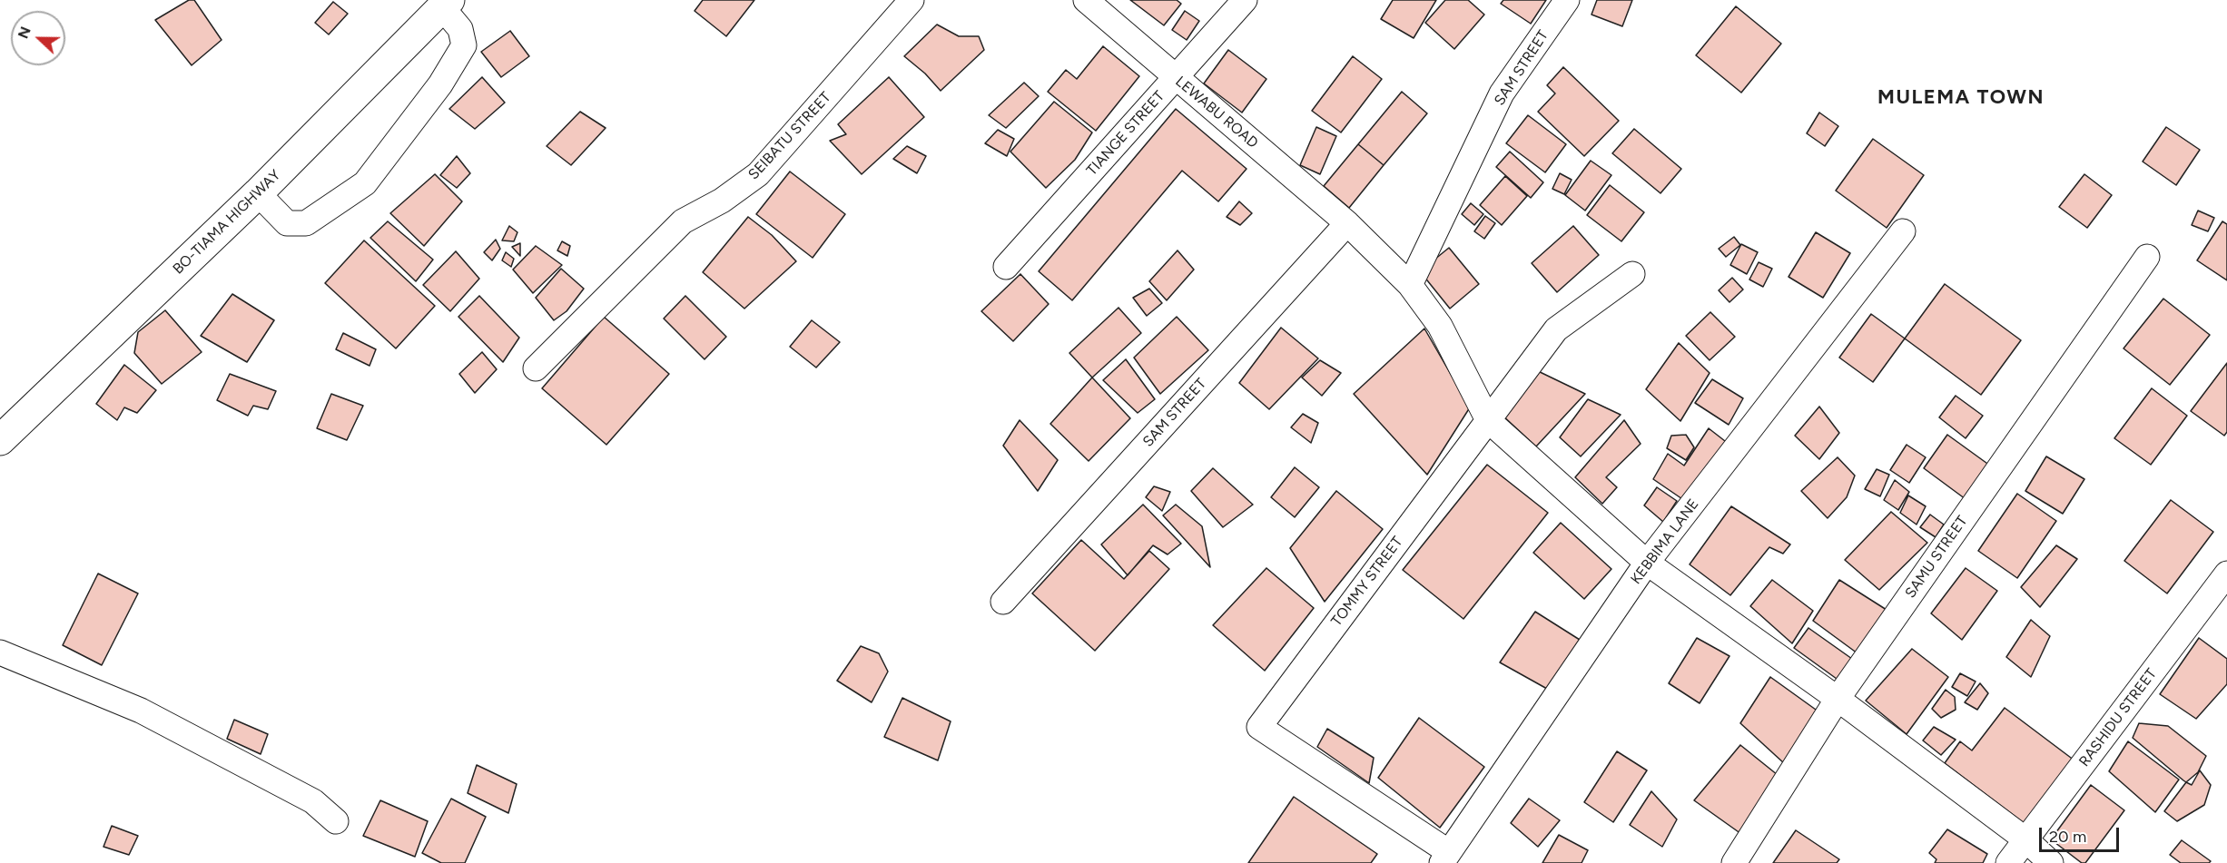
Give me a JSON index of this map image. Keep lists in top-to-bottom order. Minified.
{"streets":{"highway":["BO-TIAMA HIGHWAY"],"street":["SAM STREET","LEWABU ROAD","TIANGE STREET","SEIBATU STREET","KEBBIMA LANE","SAMU STREET","TOMMY STREET","RASHIDU STREET"]},"crossings":[["SAM STREET","LEWABU ROAD"],["LEWABU ROAD","TIANGE STREET"],["LEWABU ROAD","TOMMY STREET"],["KEBBIMA LANE","TOMMY STREET"]],"districts":["MULEMA TOWN"],"scale_bar":"20 m","north":"left"}
